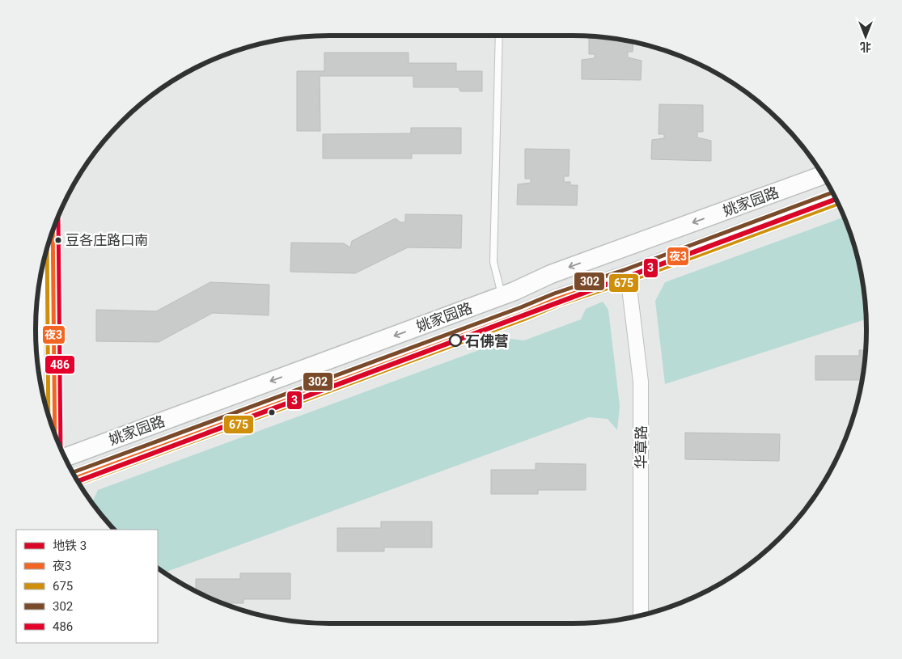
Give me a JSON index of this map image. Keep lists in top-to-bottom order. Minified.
{"streets":{"main road":["姚家园路"],"street":["华章路"]},"crossings":[["姚家园路","华章路"]],"places":["豆各庄路口南","石佛营"],"lines":["transit line 302","transit line 夜3","metro line 3","transit line 675","transit line 486"],"legend":["地铁 3","夜3","675","302","486"],"north":"bottom"}
